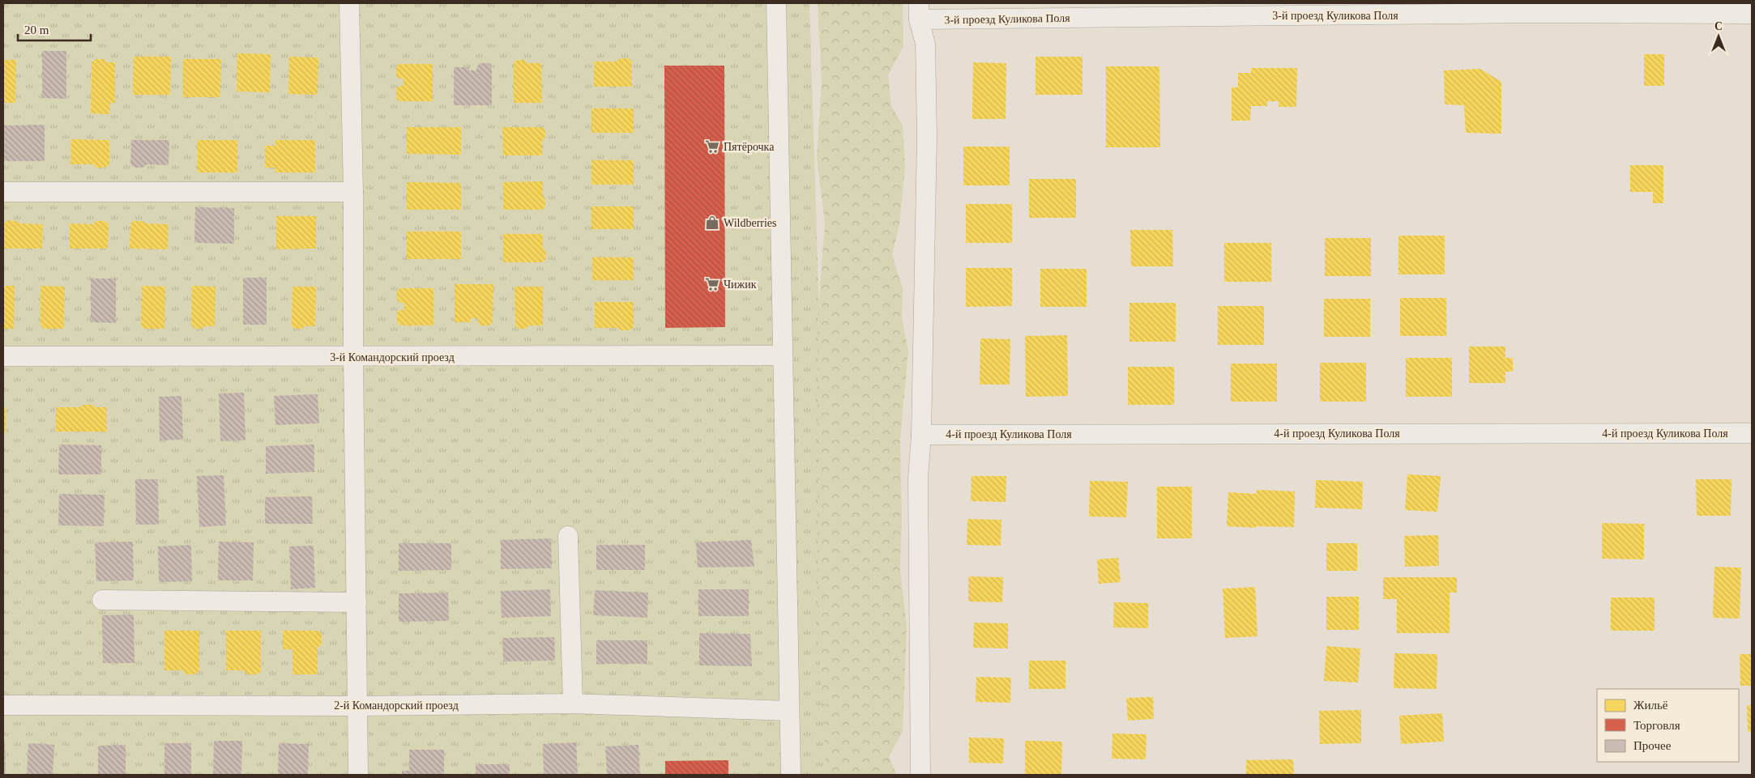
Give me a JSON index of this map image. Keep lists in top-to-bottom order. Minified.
{"streets":{"street":["3-й проезд Куликова Поля","3-й Командорский проезд","4-й проезд Куликова Поля","2-й Командорский проезд"]},"places":{"supermarket":["Пятёрочка","Чижик"],"shop":["Wildberries"]},"legend":["Жильё","Торговля","Прочее"],"scale_bar":"20 m","north":"top"}
